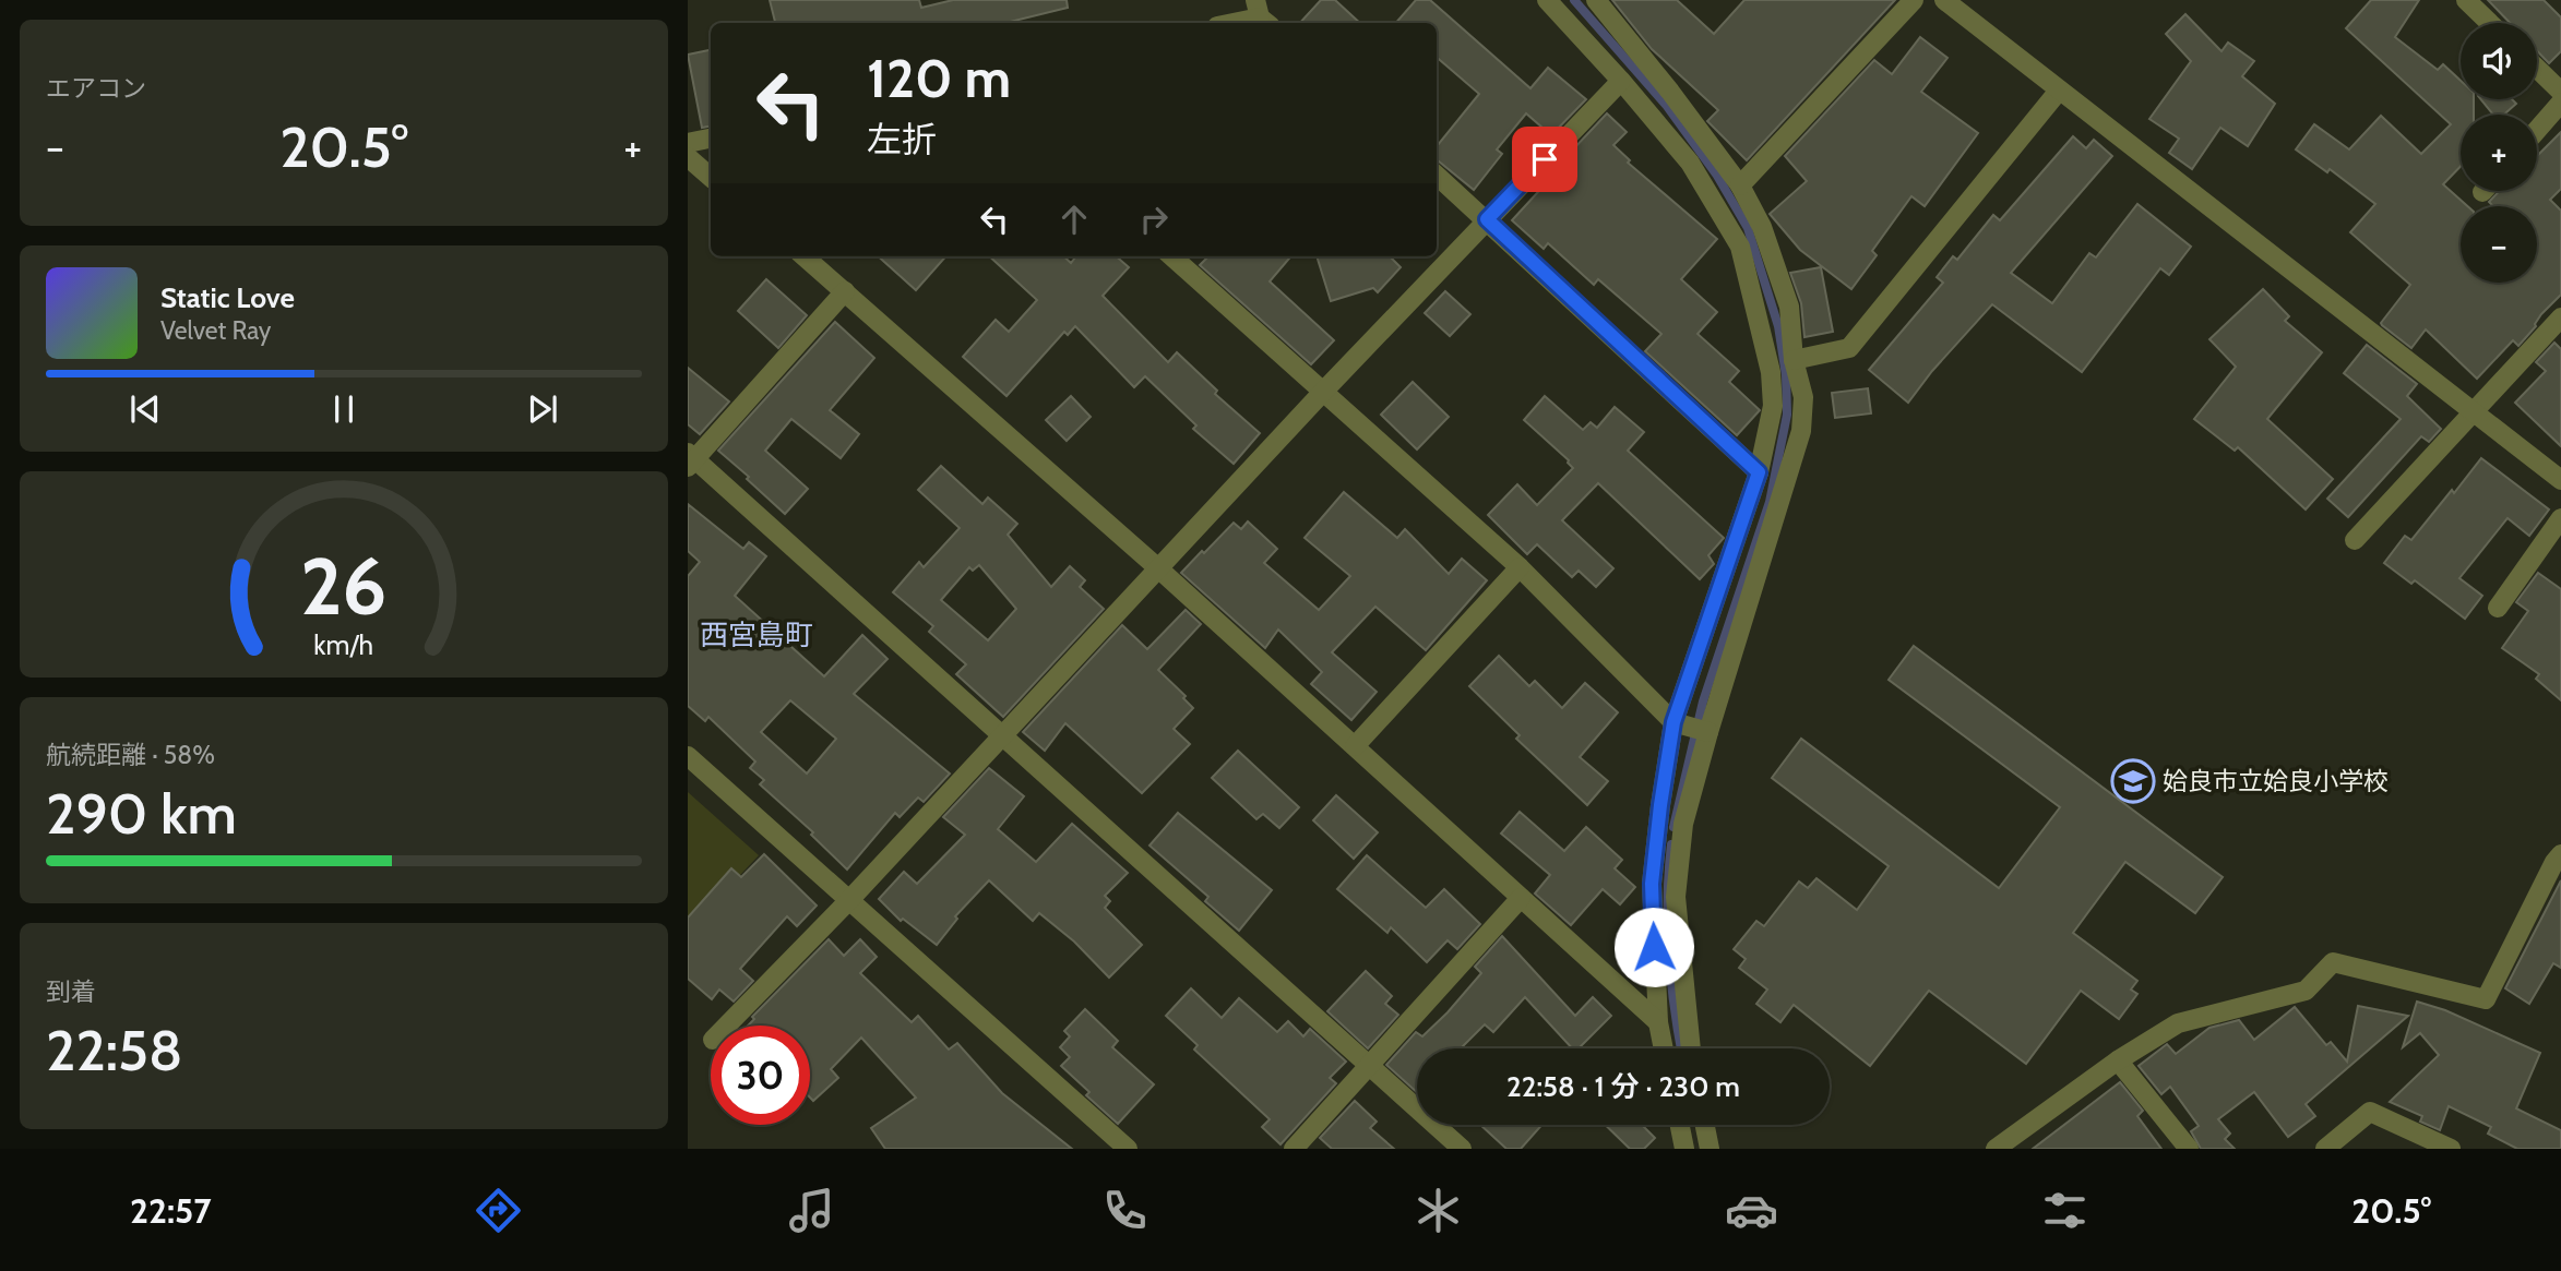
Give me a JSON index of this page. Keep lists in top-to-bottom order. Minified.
{"districts":["西宮島町"],"places":{"school or university":["姶良市立姶良小学校"]},"page":{"tile":["エアコン",["航続距離 · 58%","290 km"],["到着","22:58"]],"map_buttons":["+","−"],"turn":["120 m","左折"],"heat":["−","20.5°","+"],"song":["Static Love","Velvet Ray"],"limit":"30","trip":"22:58 · 1 分 · 230 m","tabs":["22:57","20.5°"],"gauge":["26","km/h"]}}
